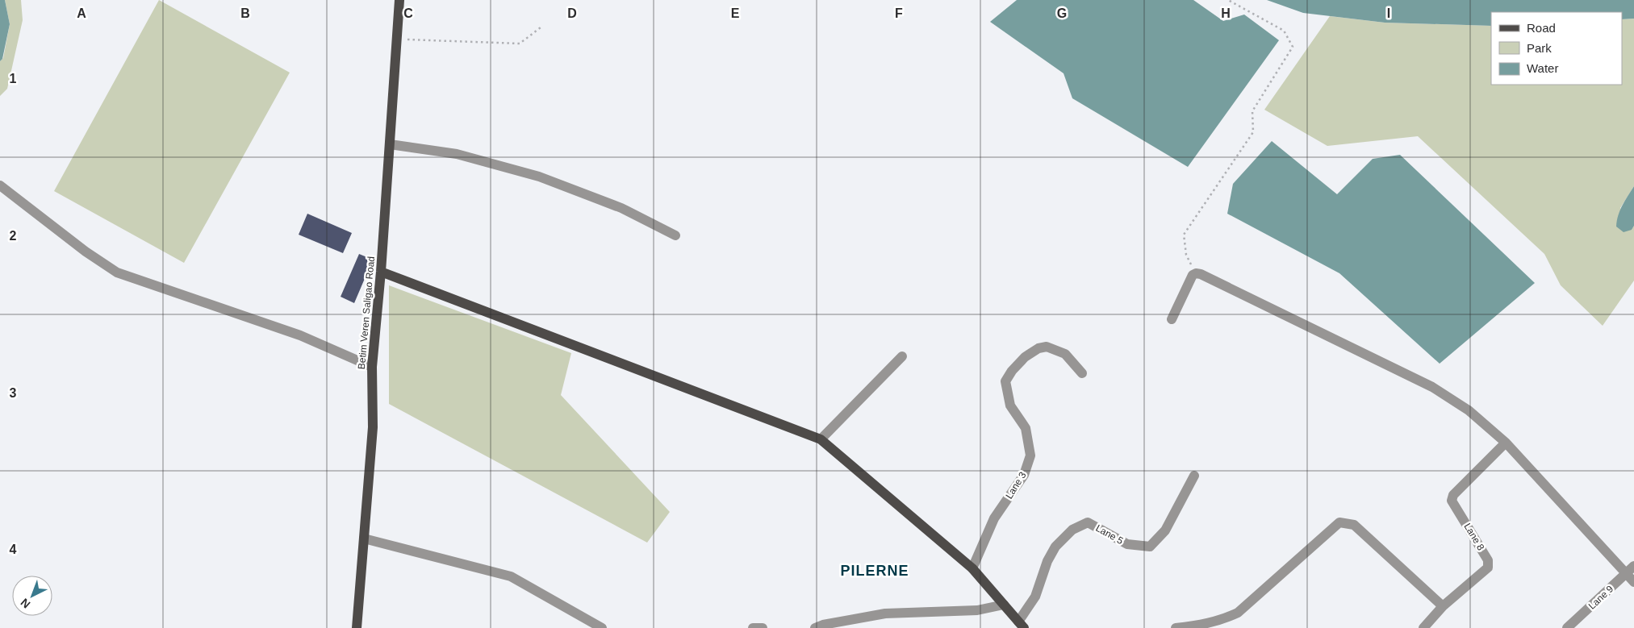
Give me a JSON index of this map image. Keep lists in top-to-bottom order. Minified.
{"streets":{"main road":["Betim Veren Saligao Road"],"street":["Lane 3","Lane 5","Lane 8","Lane 9"]},"districts":["PILERNE"],"legend":["Road","Park","Water"],"north":"bottom left","grid":{"columns":["A","B","C","D","E","F","G","H","I"],"rows":["1","2","3","4"]}}
